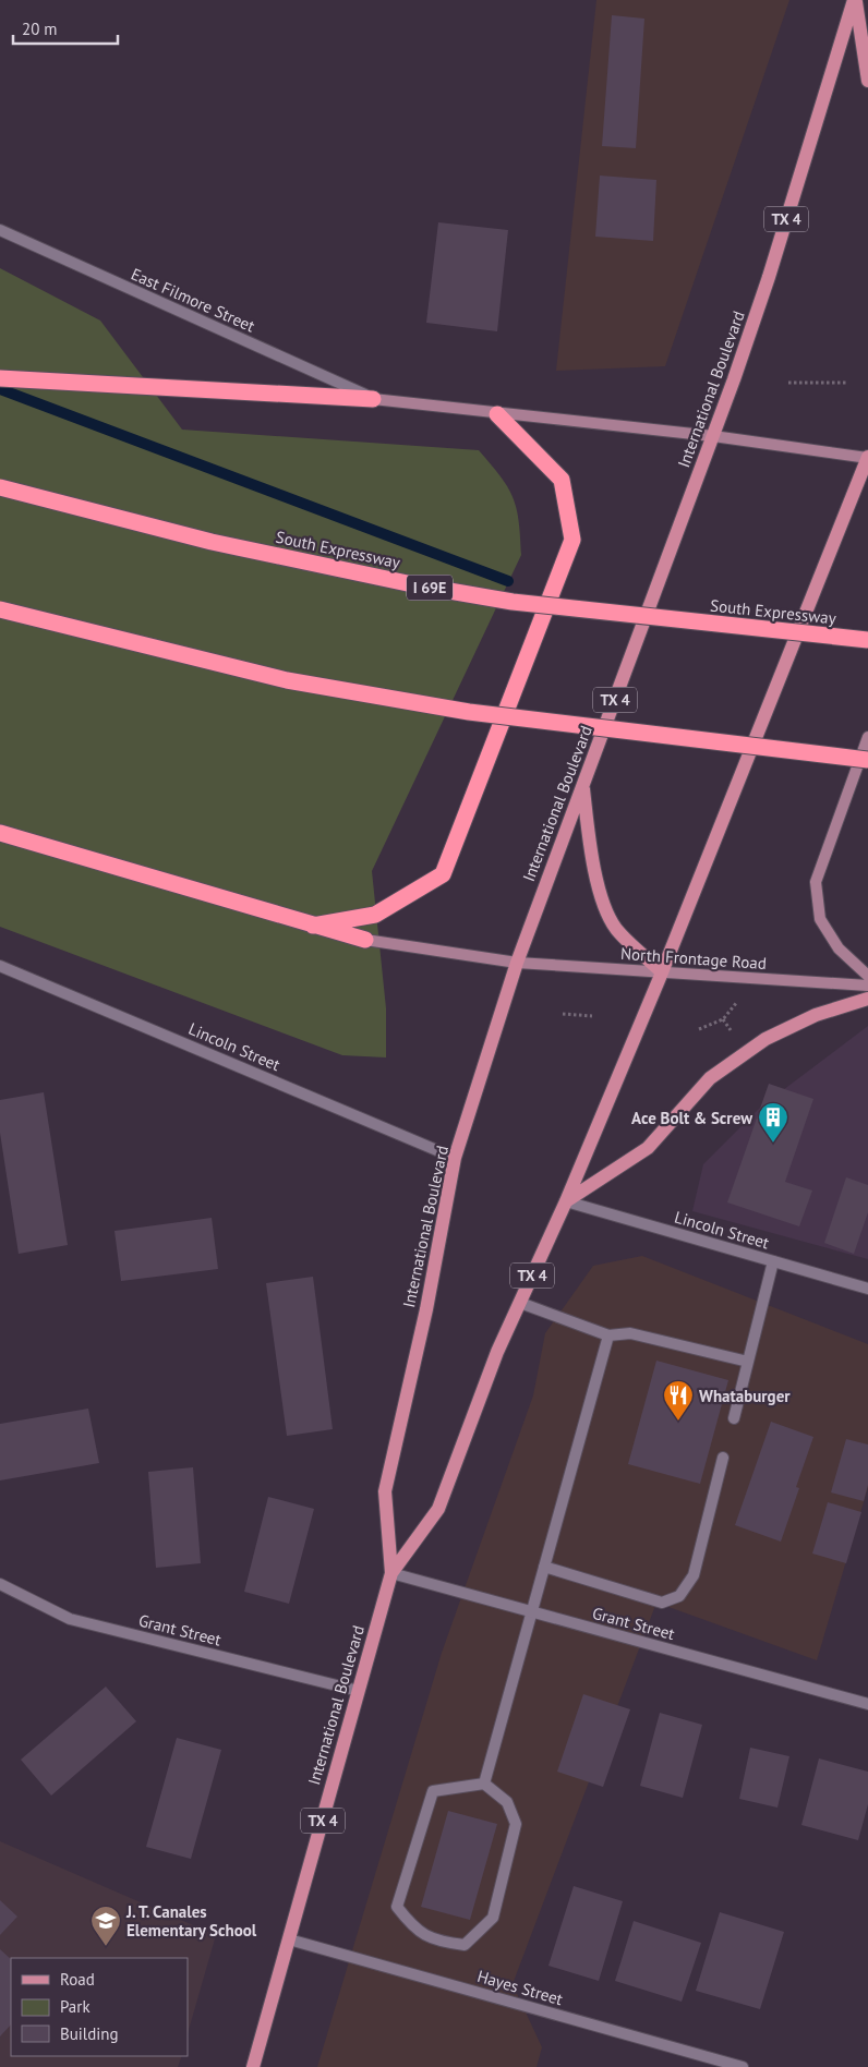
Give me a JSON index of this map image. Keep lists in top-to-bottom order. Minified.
{"streets":{"highway":["South Expressway","I 69E"],"main road":["TX 4","International Boulevard","North Frontage Road"],"street":["East Filmore Street","Lincoln Street","Grant Street","Hayes Street"]},"crossings":[["International Boulevard","North Frontage Road"],["International Boulevard","Lincoln Street"],["International Boulevard","Grant Street"],["International Boulevard","Hayes Street"]],"places":{"building":["Ace Bolt & Screw"],"restaurant":["Whataburger"],"school or university":["J. T. Canales Elementary School"]},"legend":["Road","Park","Building"],"scale_bar":"20 m"}
